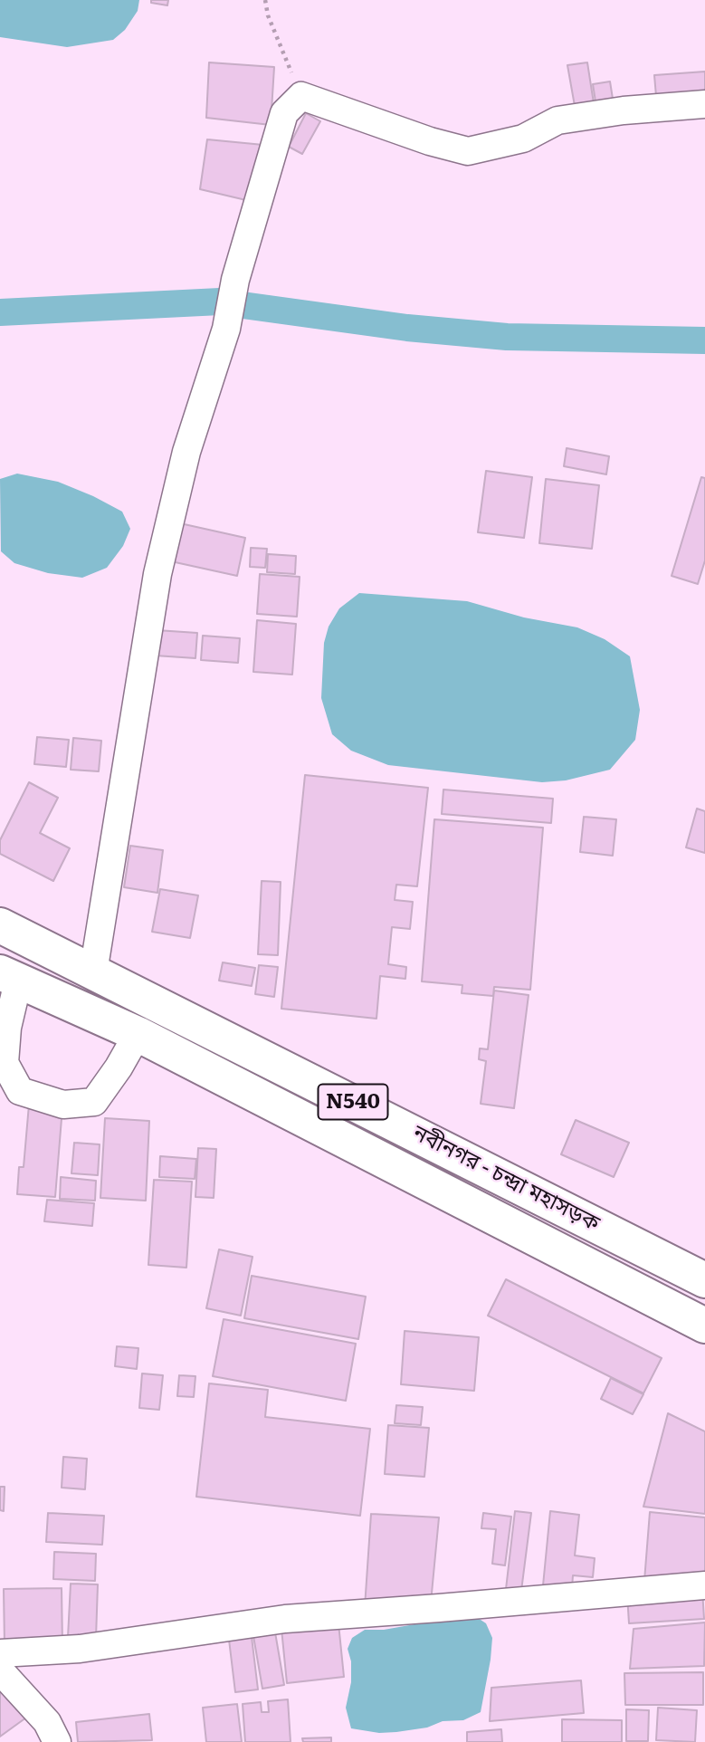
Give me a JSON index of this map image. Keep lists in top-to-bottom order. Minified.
{"streets":{"highway":["N540","নবীনগর - চন্দ্রা মহাসড়ক"]}}
